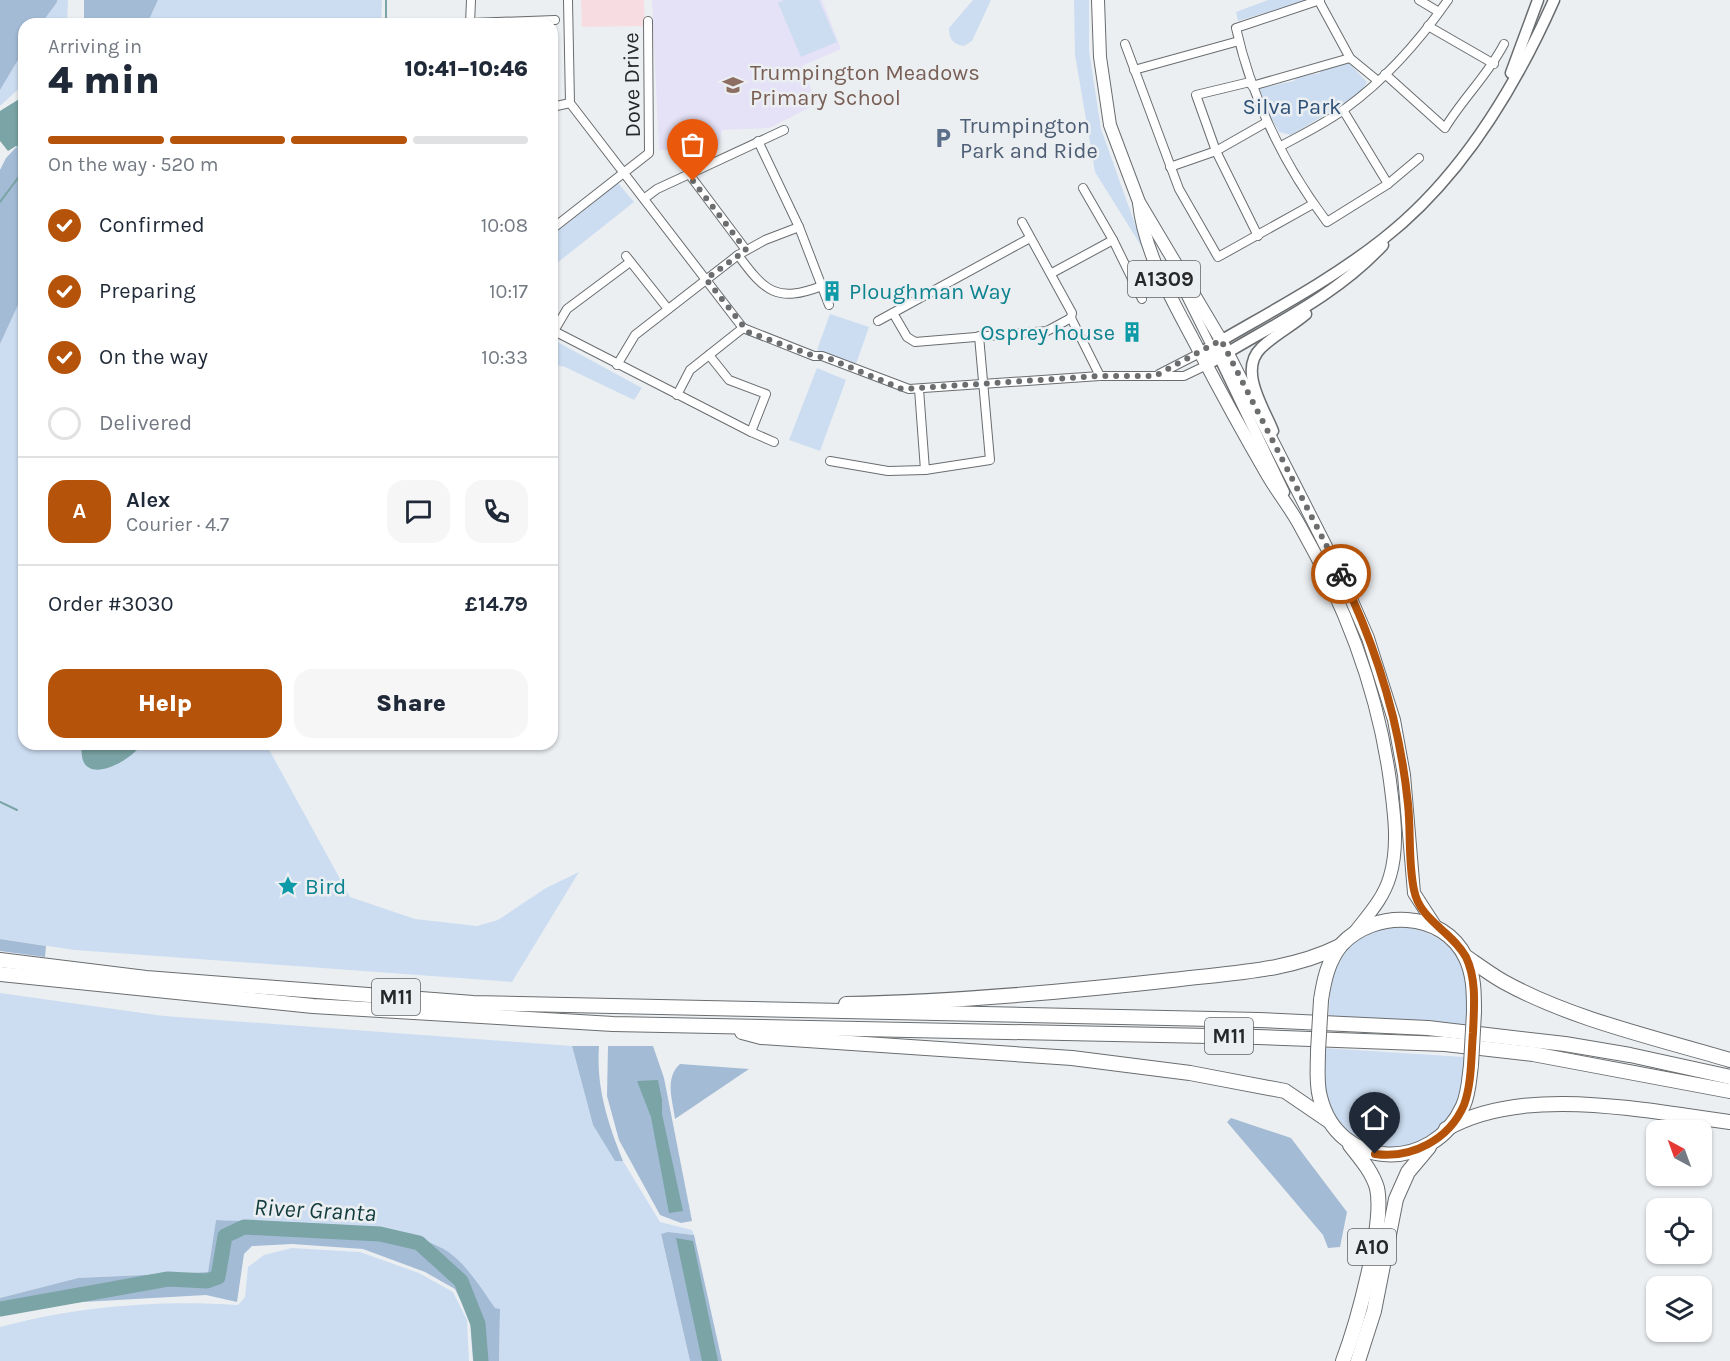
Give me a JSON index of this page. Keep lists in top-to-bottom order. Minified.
{"streets":{"highway":["M11","A10"],"main road":["A1309"],"street":["Dove Drive"]},"crossings":[["A1309","M11"],["A1309","A10"],["M11","A10"]],"water":["River Granta"],"parks":["Silva Park"],"places":{"school or university":["Trumpington Meadows Primary School"],"parking":["Trumpington Park and Ride"],"building":["Ploughman Way","Osprey house"],"place":["Bird"]},"north":"top left","page":{"heading":["4 min","Arriving in","10:41–10:46"],"panel":["Alex","Courier · 4.7","Order #3030","£14.79"],"bar":"On the way · 520 m","list":[["Confirmed","10:08"],["Preparing","10:17"],["On the way","10:33"],"Delivered"],"round":"A","buttons":["Help","Share"]}}
